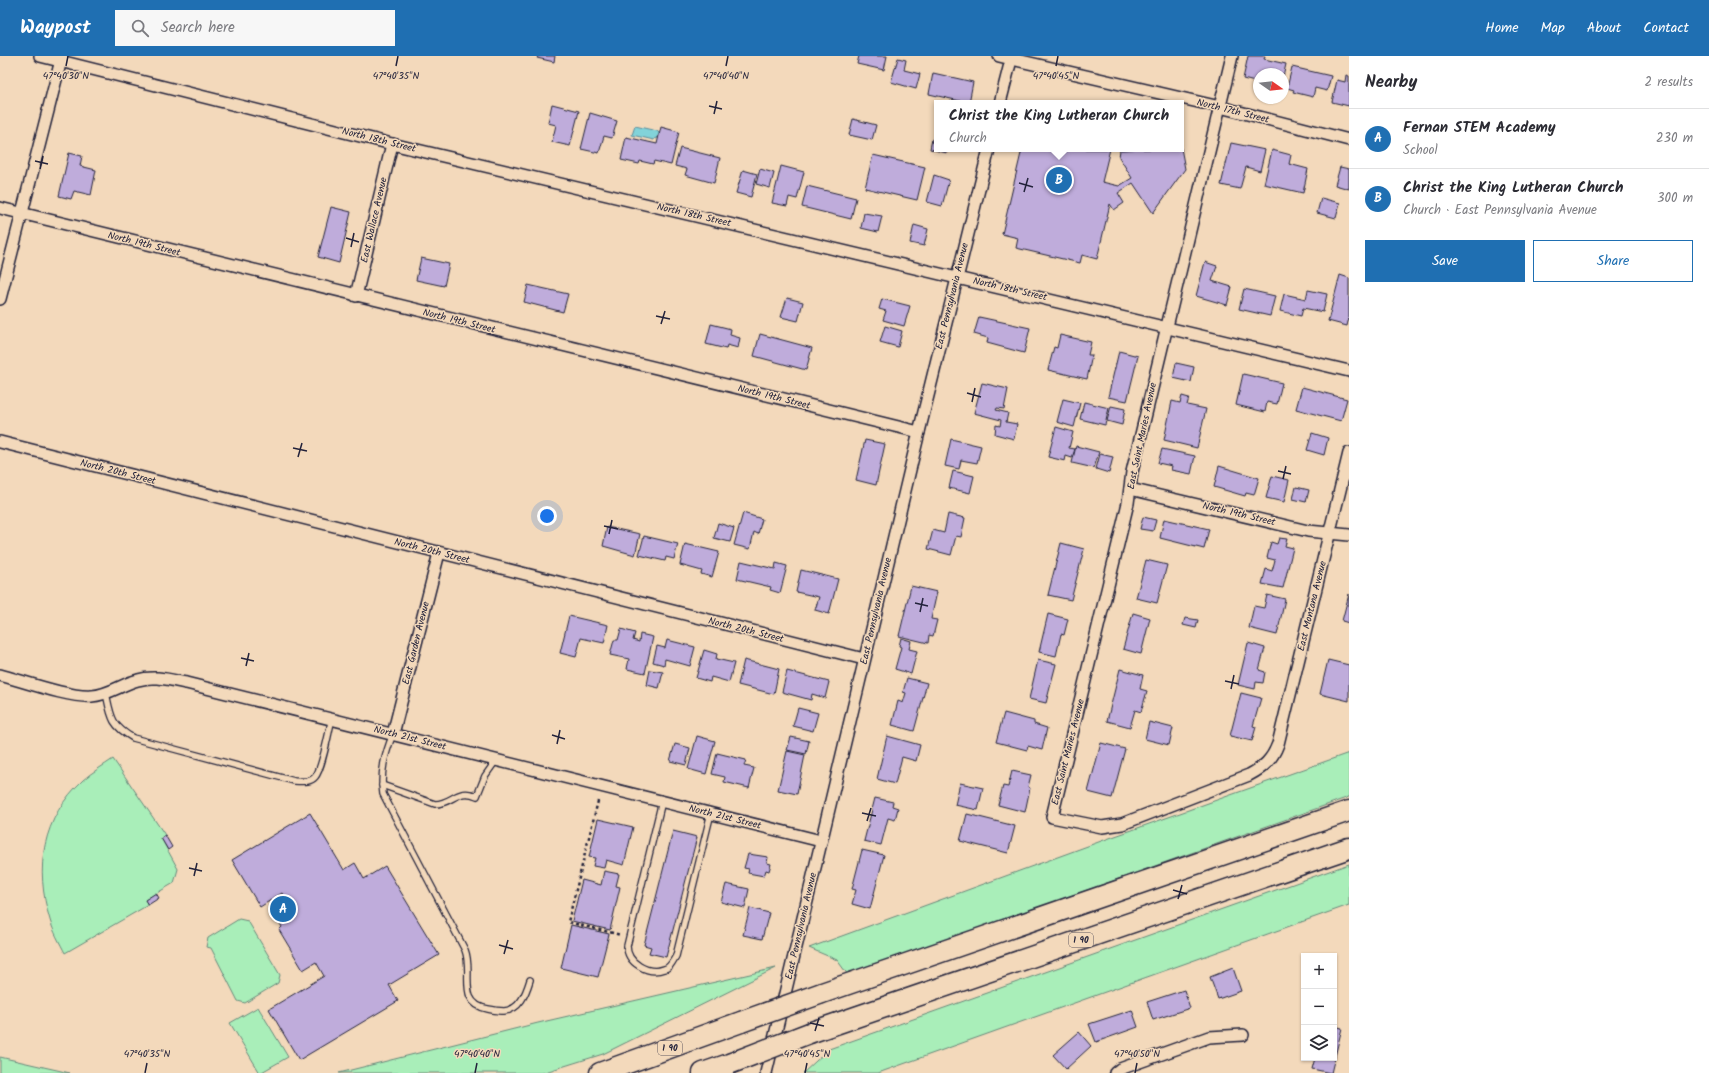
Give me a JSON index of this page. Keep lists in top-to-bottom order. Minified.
{"streets":{"highway":["I 90"],"street":["North 17th Street","North 18th Street","East Wallace Avenue","North 19th Street","East Pennsylvania Avenue","East Saint Maries Avenue","North 20th Street","East Montana Avenue","East Garden Avenue","North 21st Street"]},"crossings":[["North 17th Street","East Saint Maries Avenue"],["North 18th Street","East Wallace Avenue"],["North 18th Street","East Pennsylvania Avenue"],["North 18th Street","East Saint Maries Avenue"],["East Wallace Avenue","North 19th Street"],["North 19th Street","East Pennsylvania Avenue"],["North 19th Street","East Saint Maries Avenue"],["North 19th Street","East Montana Avenue"],["East Pennsylvania Avenue","North 20th Street"],["East Pennsylvania Avenue","North 21st Street"],["East Saint Maries Avenue","East Montana Avenue"],["North 20th Street","East Garden Avenue"],["East Garden Avenue","North 21st Street"]],"north":"right","page":{"header":"Waypost","search":"Search here","nav":["Home","Map","About","Contact"],"heading":["Nearby","2 results"],"popup":["Christ the King Lutheran Church","Church"],"list":[{"mark":"A","name":"Fernan STEM Academy","note":"School","value":"230 m"},{"mark":"B","name":"Christ the King Lutheran Church","note":"Church · East Pennsylvania Avenue","value":"300 m"}],"pins":["B","A"],"buttons":["Save","Share"],"map_buttons":["+","−"]},"coordinates":["47°40'35\"N","47°40'40\"N","47°40'45\"N","47°40'30\"N","47°40'50\"N"]}
